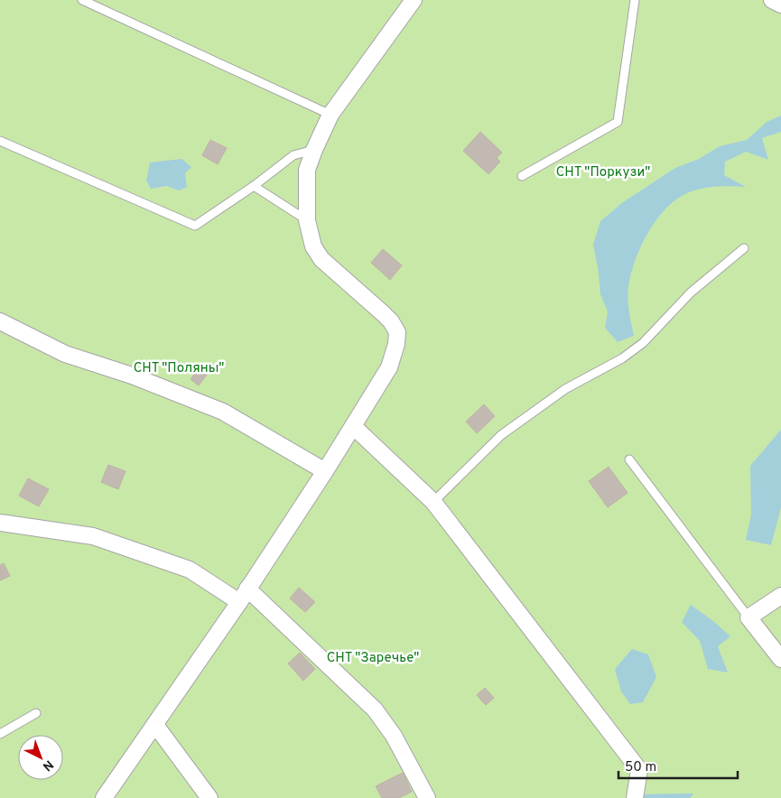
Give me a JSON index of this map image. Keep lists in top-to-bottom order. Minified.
{"parks":["СНТ \"Поркузи\"","СНТ \"Поляны\"","СНТ \"Заречье\""],"scale_bar":"50 m","north":"bottom right"}
